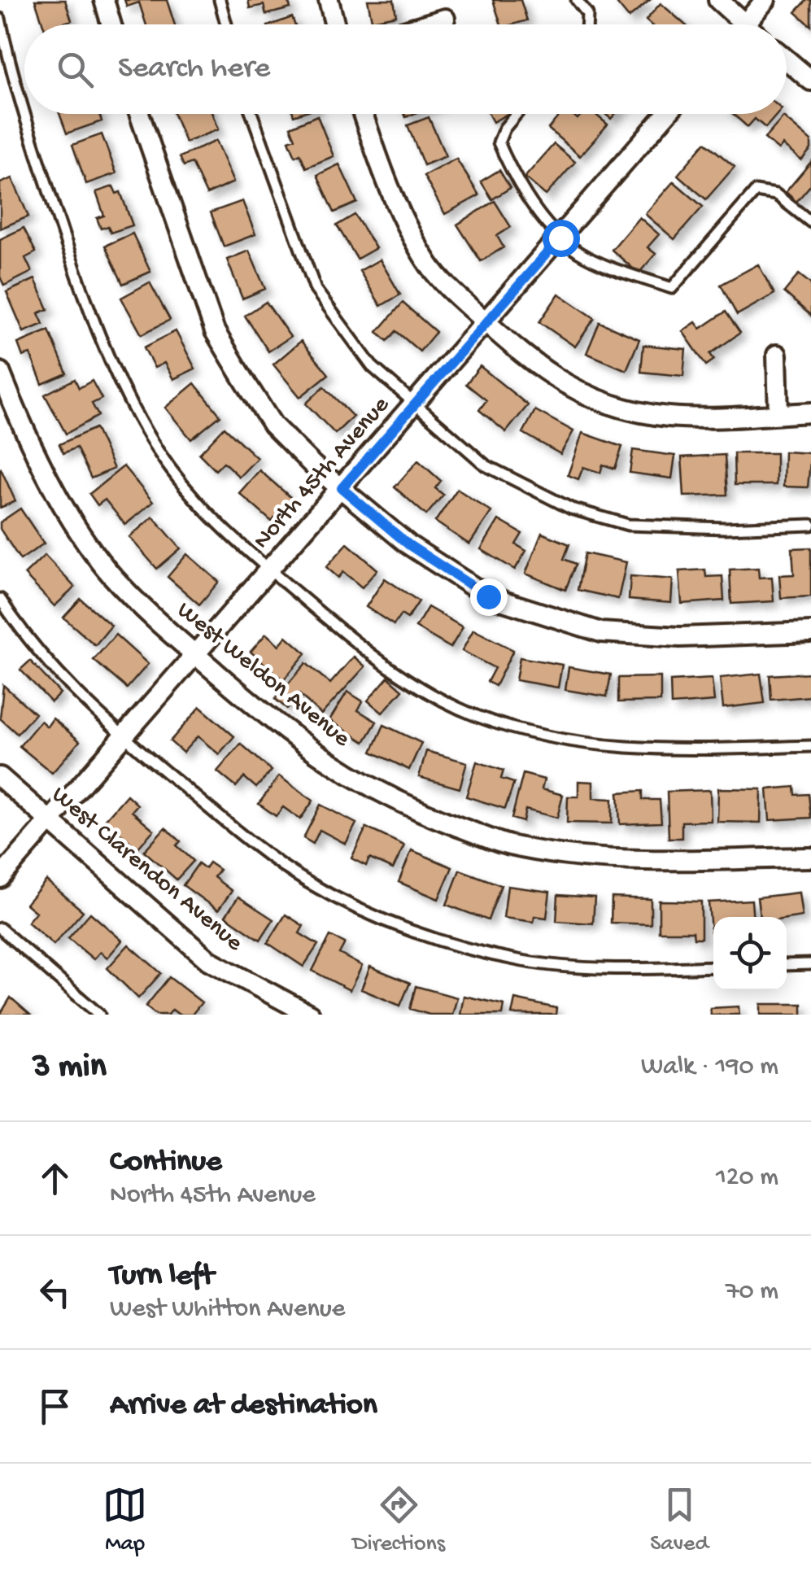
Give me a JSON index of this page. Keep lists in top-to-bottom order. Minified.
{"streets":{"street":["North 45th Avenue","West Weldon Avenue","West Clarendon Avenue"]},"crossings":[["North 45th Avenue","West Weldon Avenue"],["North 45th Avenue","West Clarendon Avenue"]],"page":{"search":"Search here","heading":["3 min","Walk · 190 m"],"list":[["Continue","North 45th Avenue","120 m"],["Turn left","West Whitton Avenue","70 m"],"Arrive at destination"],"nav":["Map","Directions","Saved"]}}
